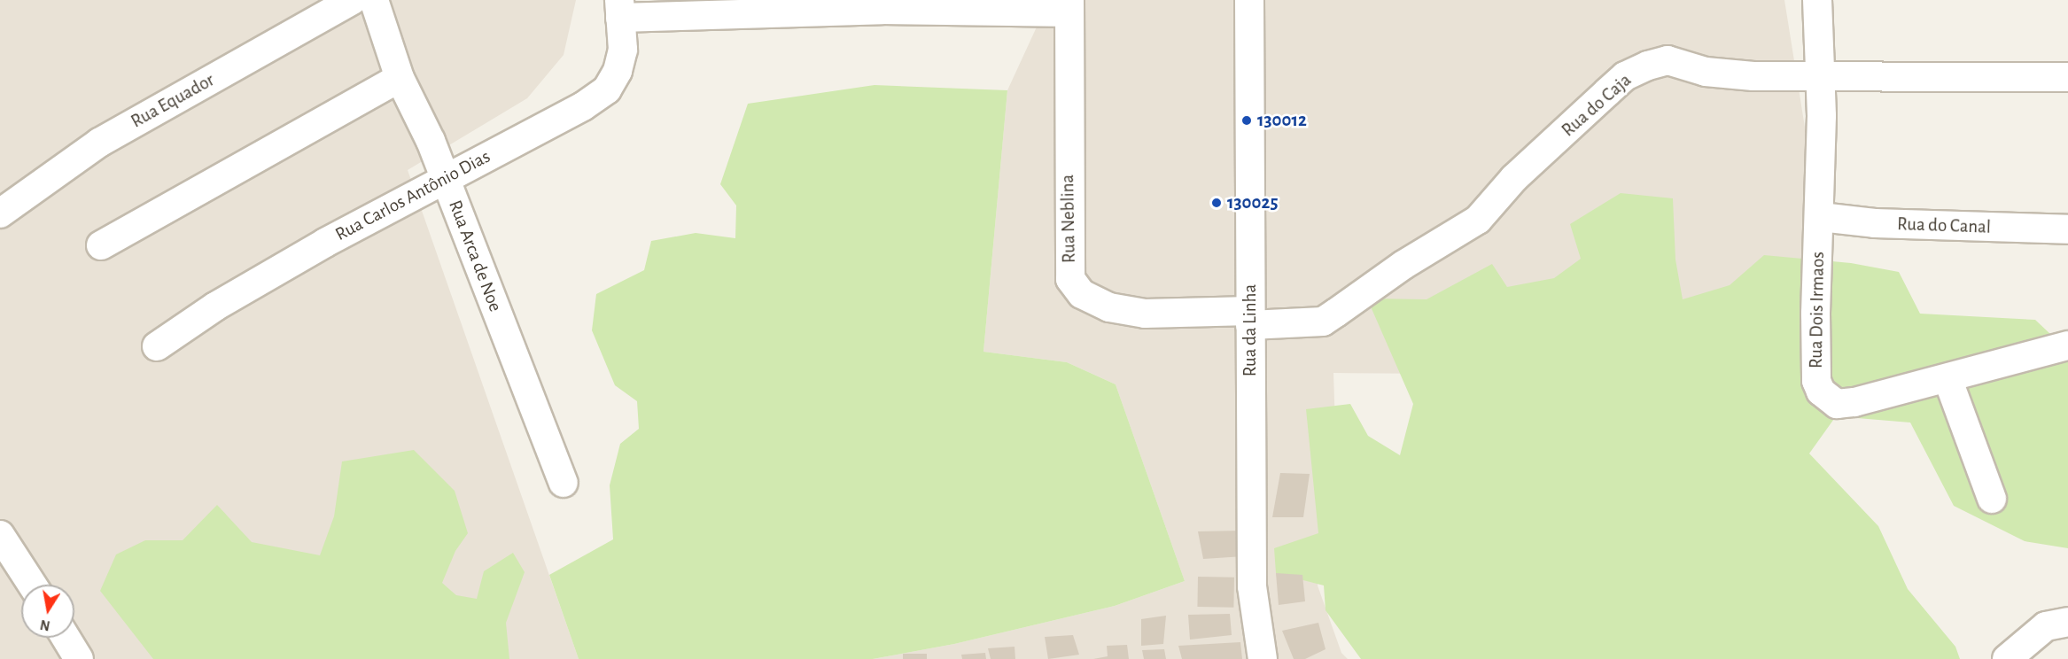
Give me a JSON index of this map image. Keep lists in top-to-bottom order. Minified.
{"streets":{"street":["Rua Equador","Rua do Caja","Rua Carlos Antônio Dias","Rua Neblina","Rua do Canal","Rua Arca de Noe","Rua Dois Irmaos","Rua da Linha"]},"crossings":[["Rua do Caja","Rua Neblina"],["Rua do Caja","Rua Dois Irmaos"],["Rua do Caja","Rua da Linha"],["Rua Carlos Antônio Dias","Rua Arca de Noe"],["Rua Neblina","Rua da Linha"],["Rua do Canal","Rua Dois Irmaos"]],"places":["130012","130025"],"north":"bottom"}
